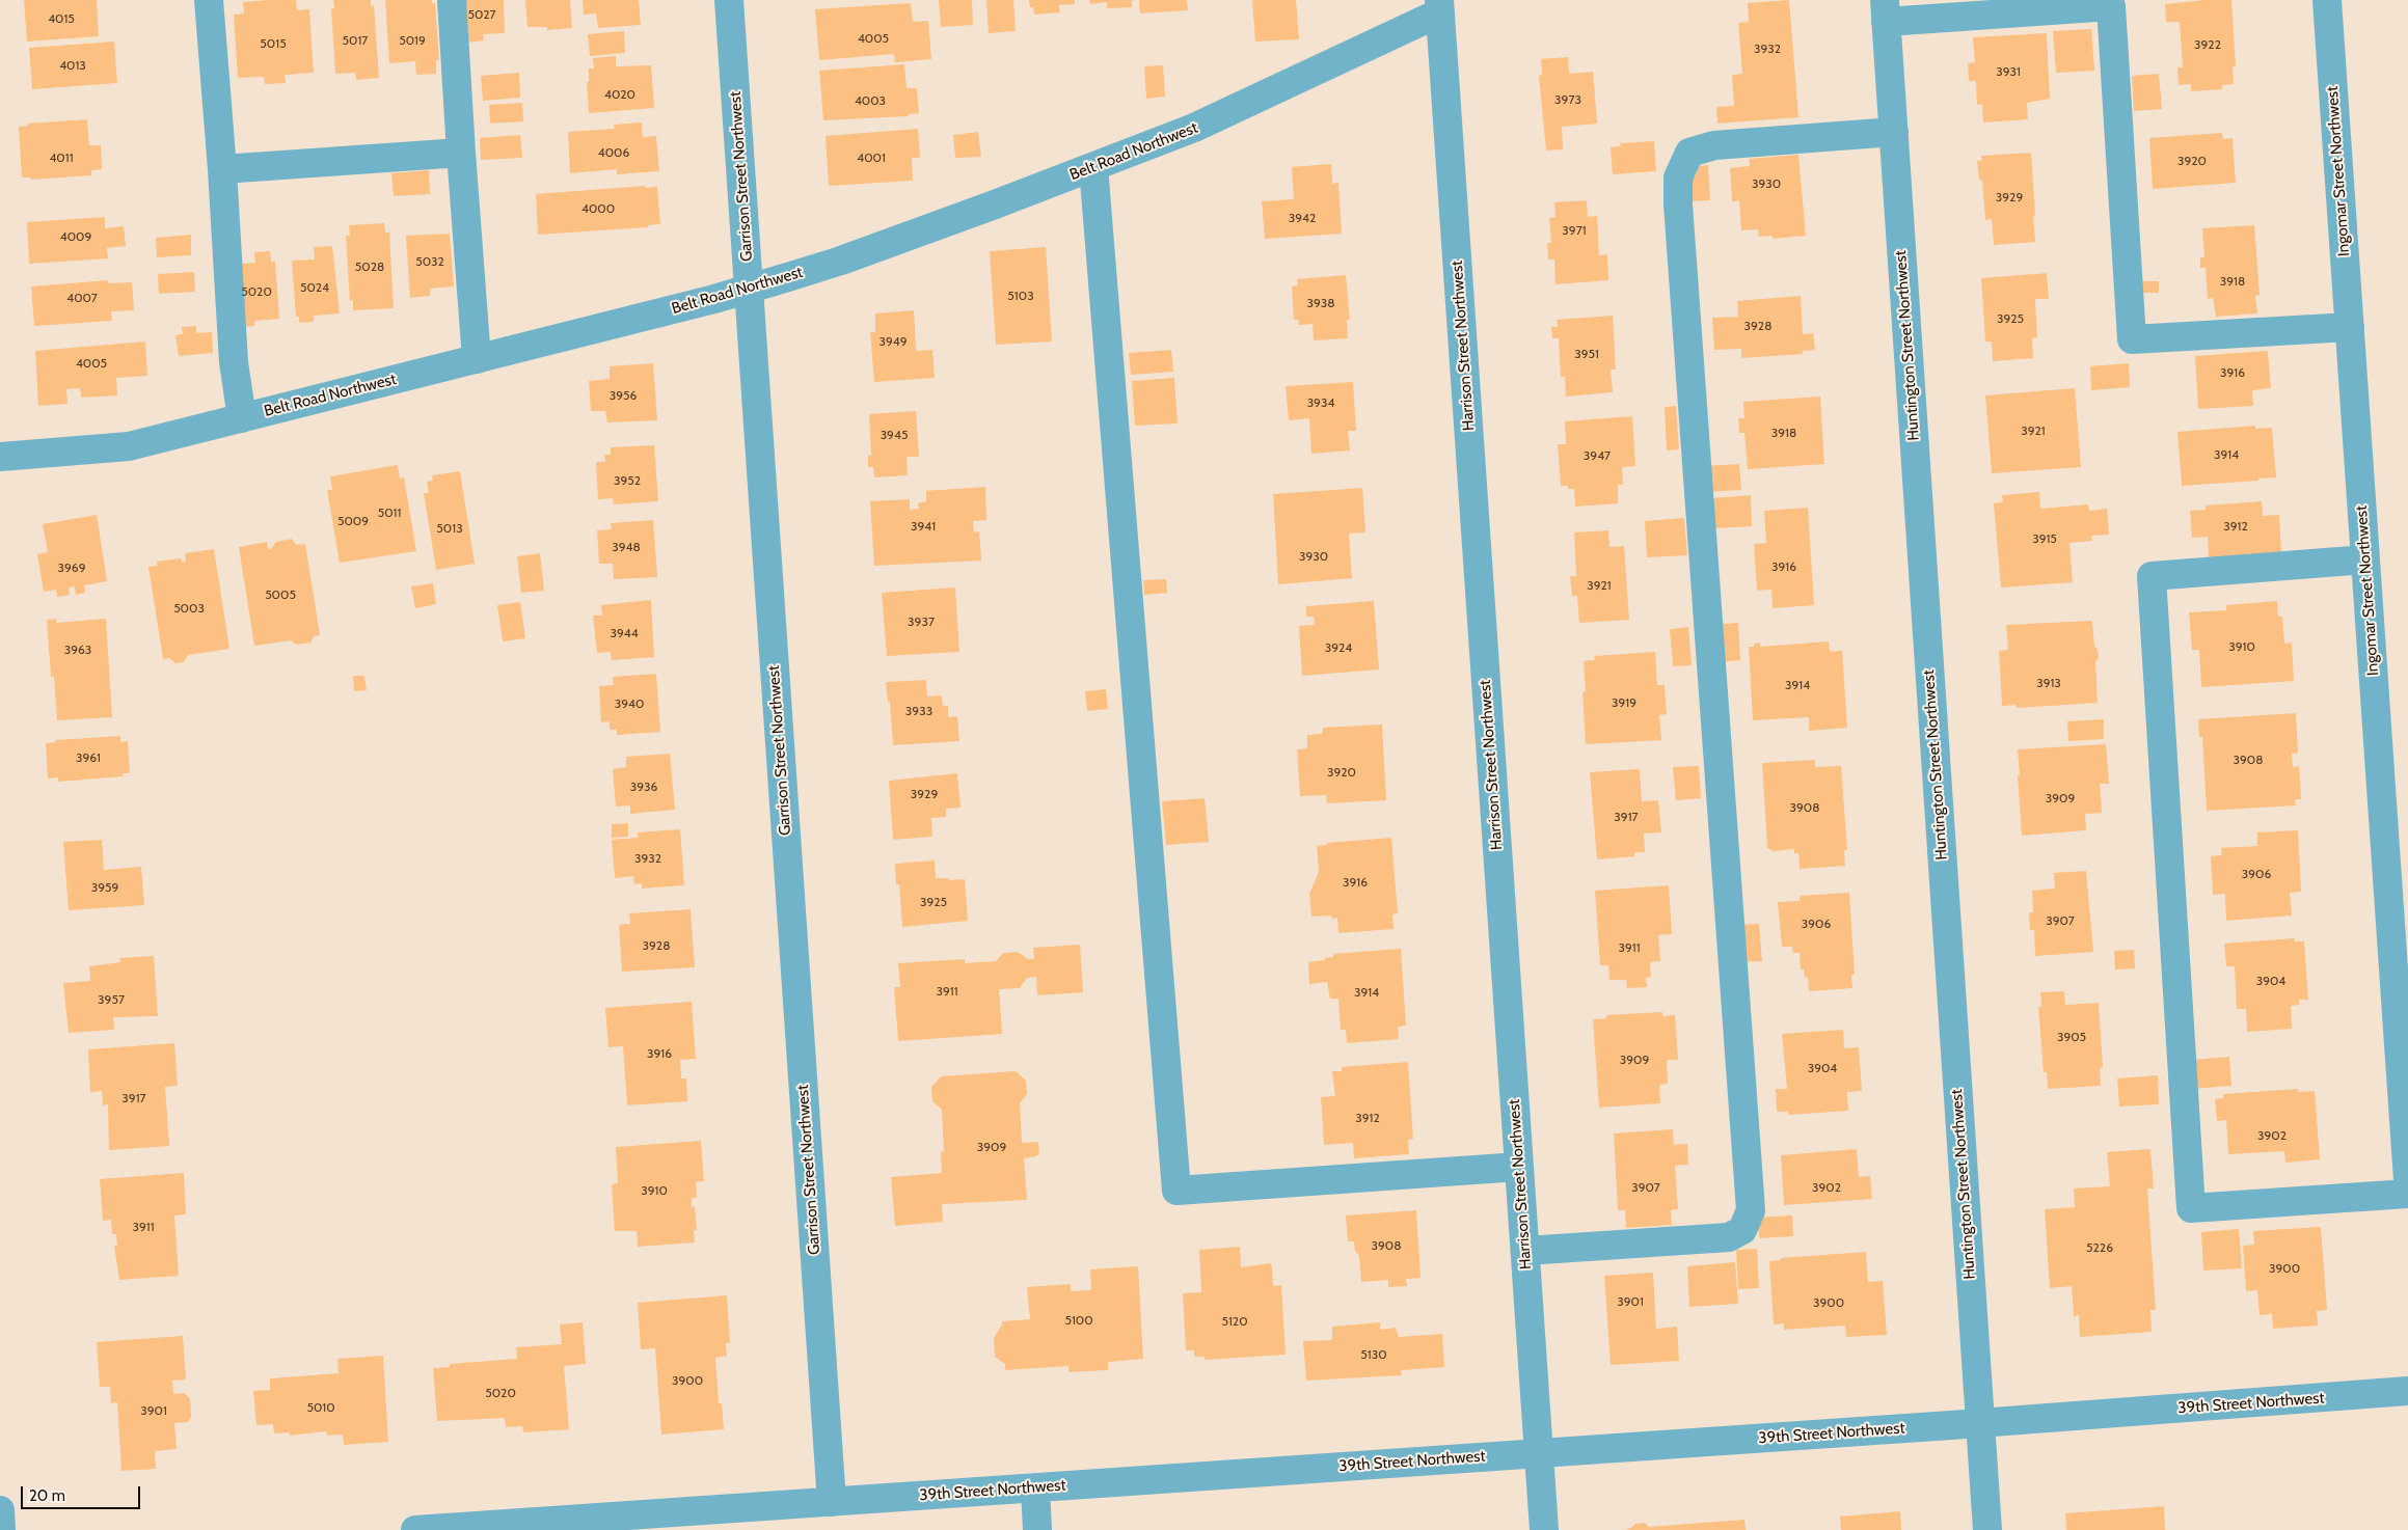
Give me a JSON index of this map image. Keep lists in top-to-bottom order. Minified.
{"streets":{"street":["Belt Road Northwest","Ingomar Street Northwest","Garrison Street Northwest","Harrison Street Northwest","Huntington Street Northwest","39th Street Northwest"]},"crossings":[["Belt Road Northwest","Garrison Street Northwest"],["Belt Road Northwest","Harrison Street Northwest"],["Garrison Street Northwest","39th Street Northwest"],["Harrison Street Northwest","39th Street Northwest"],["Huntington Street Northwest","39th Street Northwest"]],"house_numbers":["5027","4015","4005","5017","5019","5015","3922","3932","4013","3931","4020","3973","4003","4006","4011","4001","3920","3930","3929","4000","3942","3971","4009","5032","5028","3918","5024","5020","5103","4007","3938","3925","3928","3949","3951","4005","3916","3956","3934","3921","3918","3945","3914","3947","3952","5011","5009","3941","3912","5013","3915","3948","3930","3916","3969","3921","5005","5003","3937","3944","3910","3924","3963","3913","3914","3919","3940","3933","3961","3908","3920","3936","3929","3909","3908","3917","3932","3906","3916","3959","3925","3907","3906","3928","3911","3904","3911","3914","3957","3905","3916","3909","3904","3917","3912","3902","3909","3907","3902","3910","3911","3908","5226","3900","3901","3900","5100","5120","5130","3900","5020","5010","3901"],"scale_bar":"20 m"}
